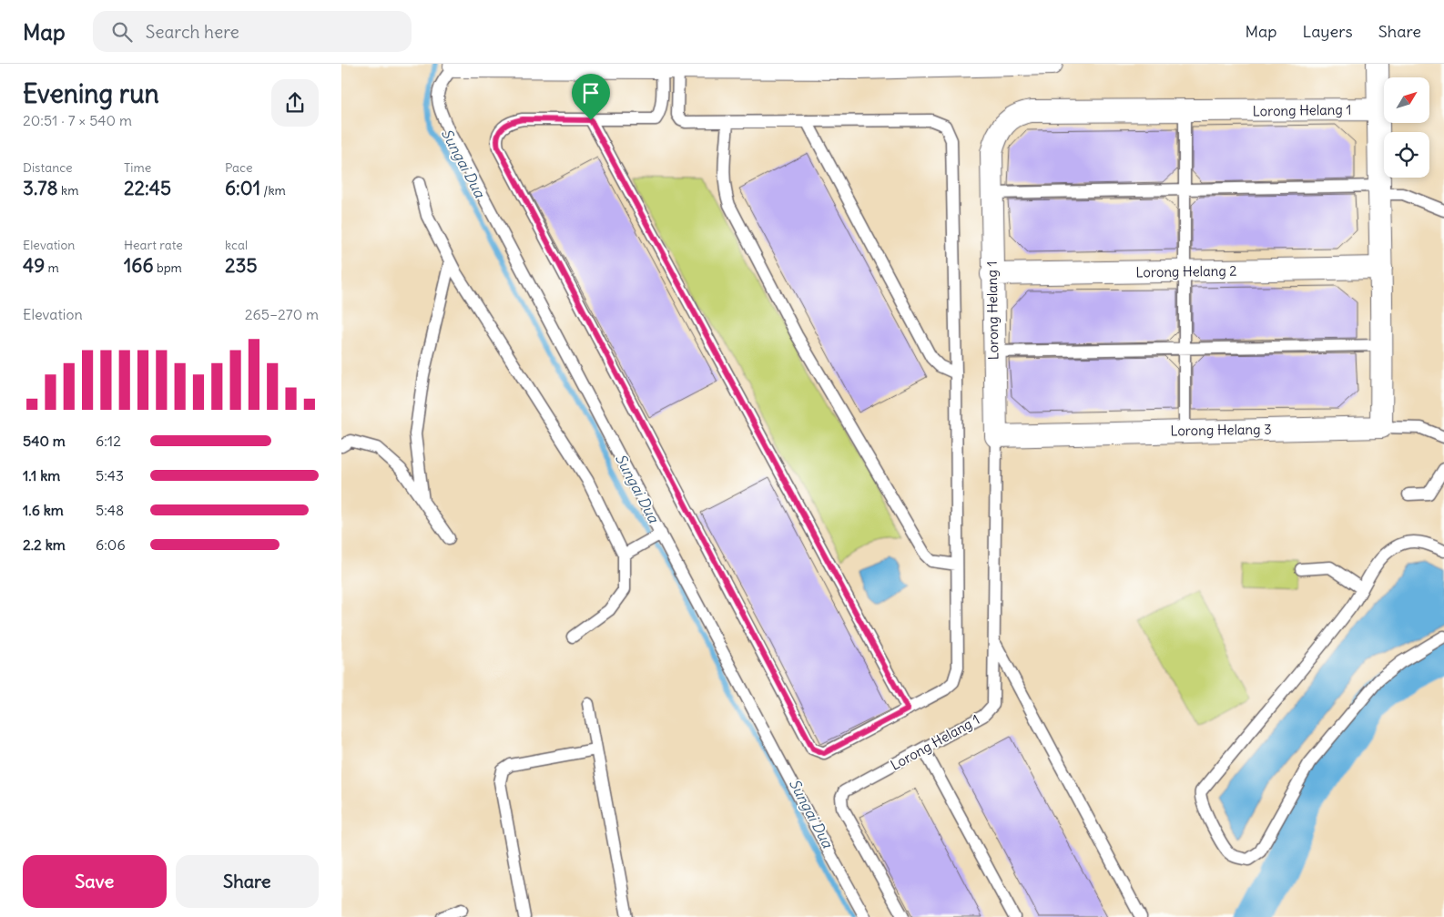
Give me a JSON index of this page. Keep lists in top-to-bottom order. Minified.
{"streets":{"street":["Lorong Helang 1","Lorong Helang 2","Lorong Helang 3"]},"crossings":[["Lorong Helang 1","Lorong Helang 2"],["Lorong Helang 1","Lorong Helang 3"]],"water":["Sungai Dua"],"north":"top right","page":{"header":"Map","search":"Search here","nav":["Map","Layers","Share"],"heading":["Evening run","20:51 · 7 × 540 m"],"stats":[["Distance","3.78 km"],["Time","22:45"],["Pace","6:01 /km"],["Elevation","49 m"],["Heart rate","166 bpm"],["kcal","235"]],"chart":["Elevation","265–270 m"],"list":[{"name":"540 m","note":"6:12"},{"name":"1.1 km","note":"5:43"},{"name":"1.6 km","note":"5:48"},{"name":"2.2 km","note":"6:06"}],"buttons":["Save","Share"]}}
